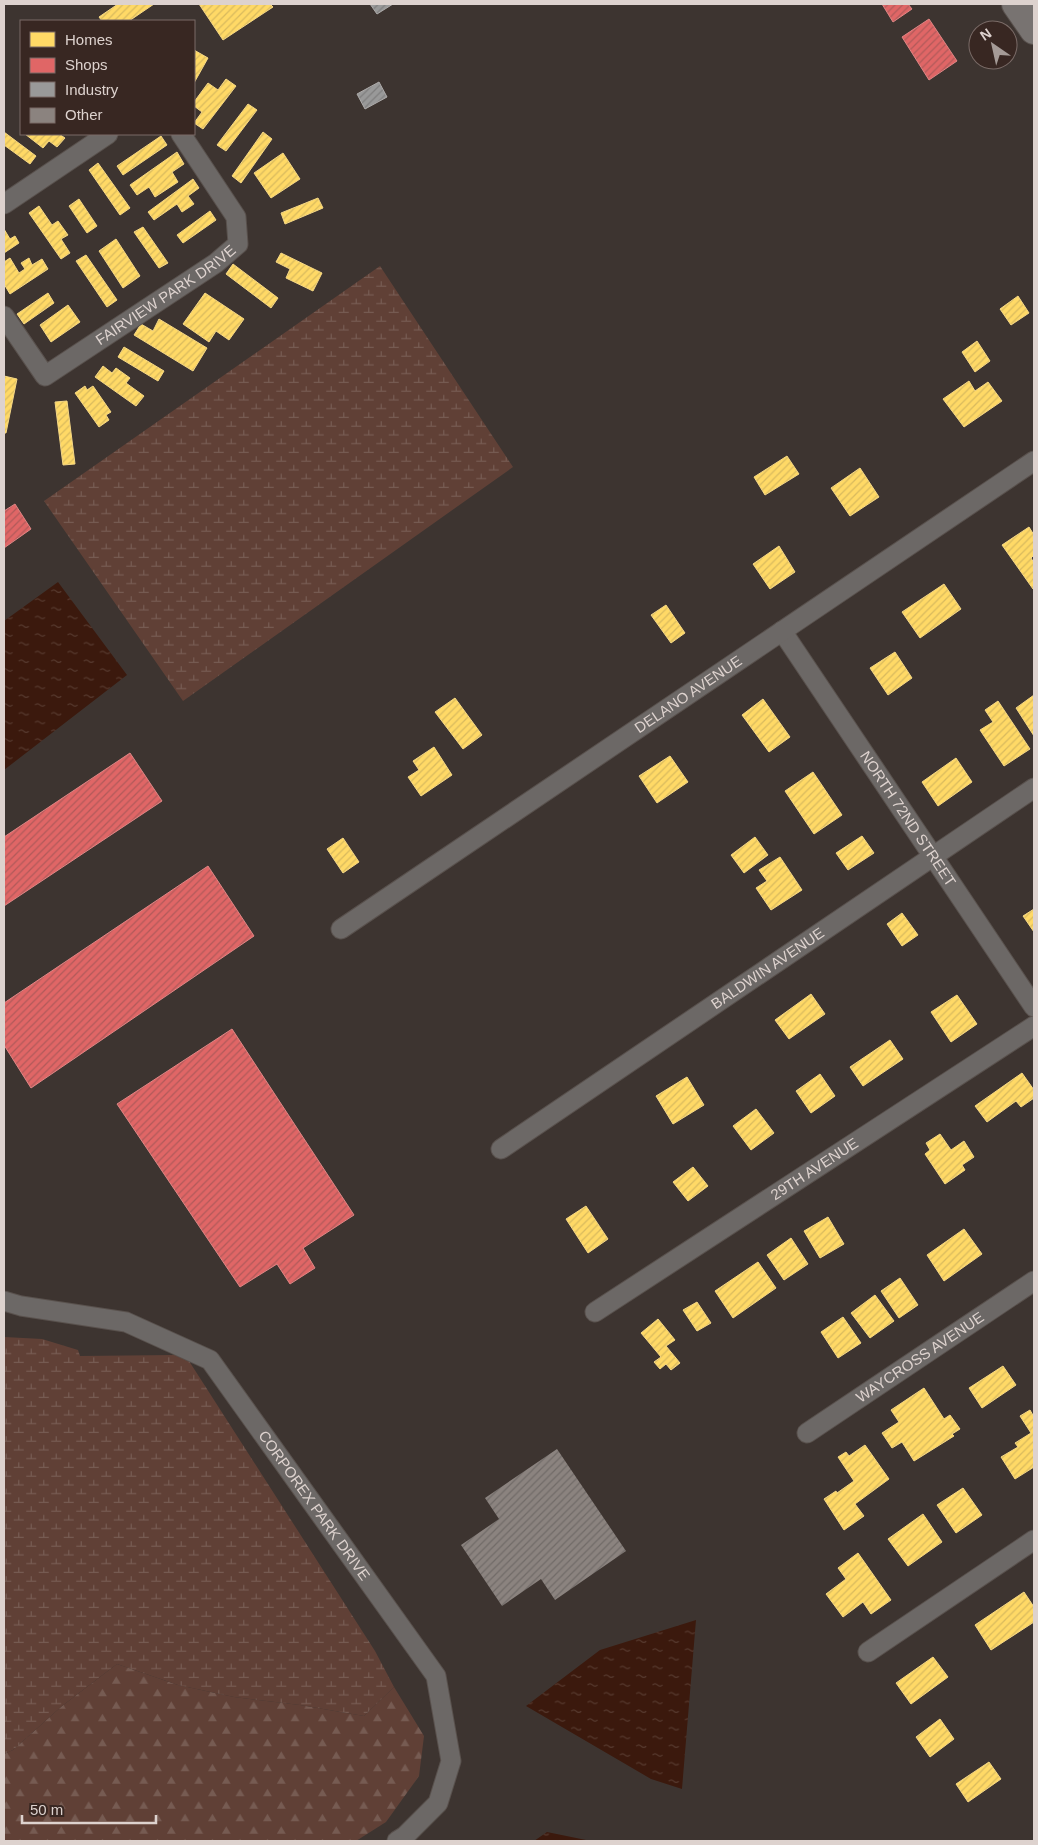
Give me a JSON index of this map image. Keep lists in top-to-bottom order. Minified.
{"streets":{"street":["FAIRVIEW PARK DRIVE","DELANO AVENUE","NORTH 72ND STREET","BALDWIN AVENUE","29TH AVENUE","WAYCROSS AVENUE","CORPOREX PARK DRIVE"]},"crossings":[["DELANO AVENUE","NORTH 72ND STREET"],["NORTH 72ND STREET","BALDWIN AVENUE"]],"legend":["Homes","Shops","Industry","Other"],"scale_bar":"50 m","north":"top left"}
